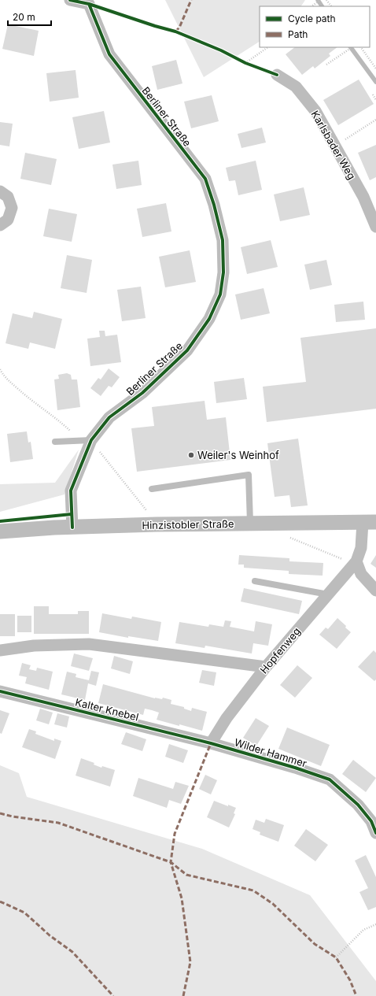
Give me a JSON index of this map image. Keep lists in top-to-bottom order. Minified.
{"streets":{"street":["Berliner Straße","Karlsbader Weg","Hinzistobler Straße","Hopfenweg","Kalter Knebel","Wilder Hammer"]},"crossings":[["Berliner Straße","Hinzistobler Straße"],["Hopfenweg","Kalter Knebel"],["Hopfenweg","Wilder Hammer"],["Kalter Knebel","Wilder Hammer"]],"places":["Weiler's Weinhof"],"legend":["Cycle path","Path"],"scale_bar":"20 m"}
